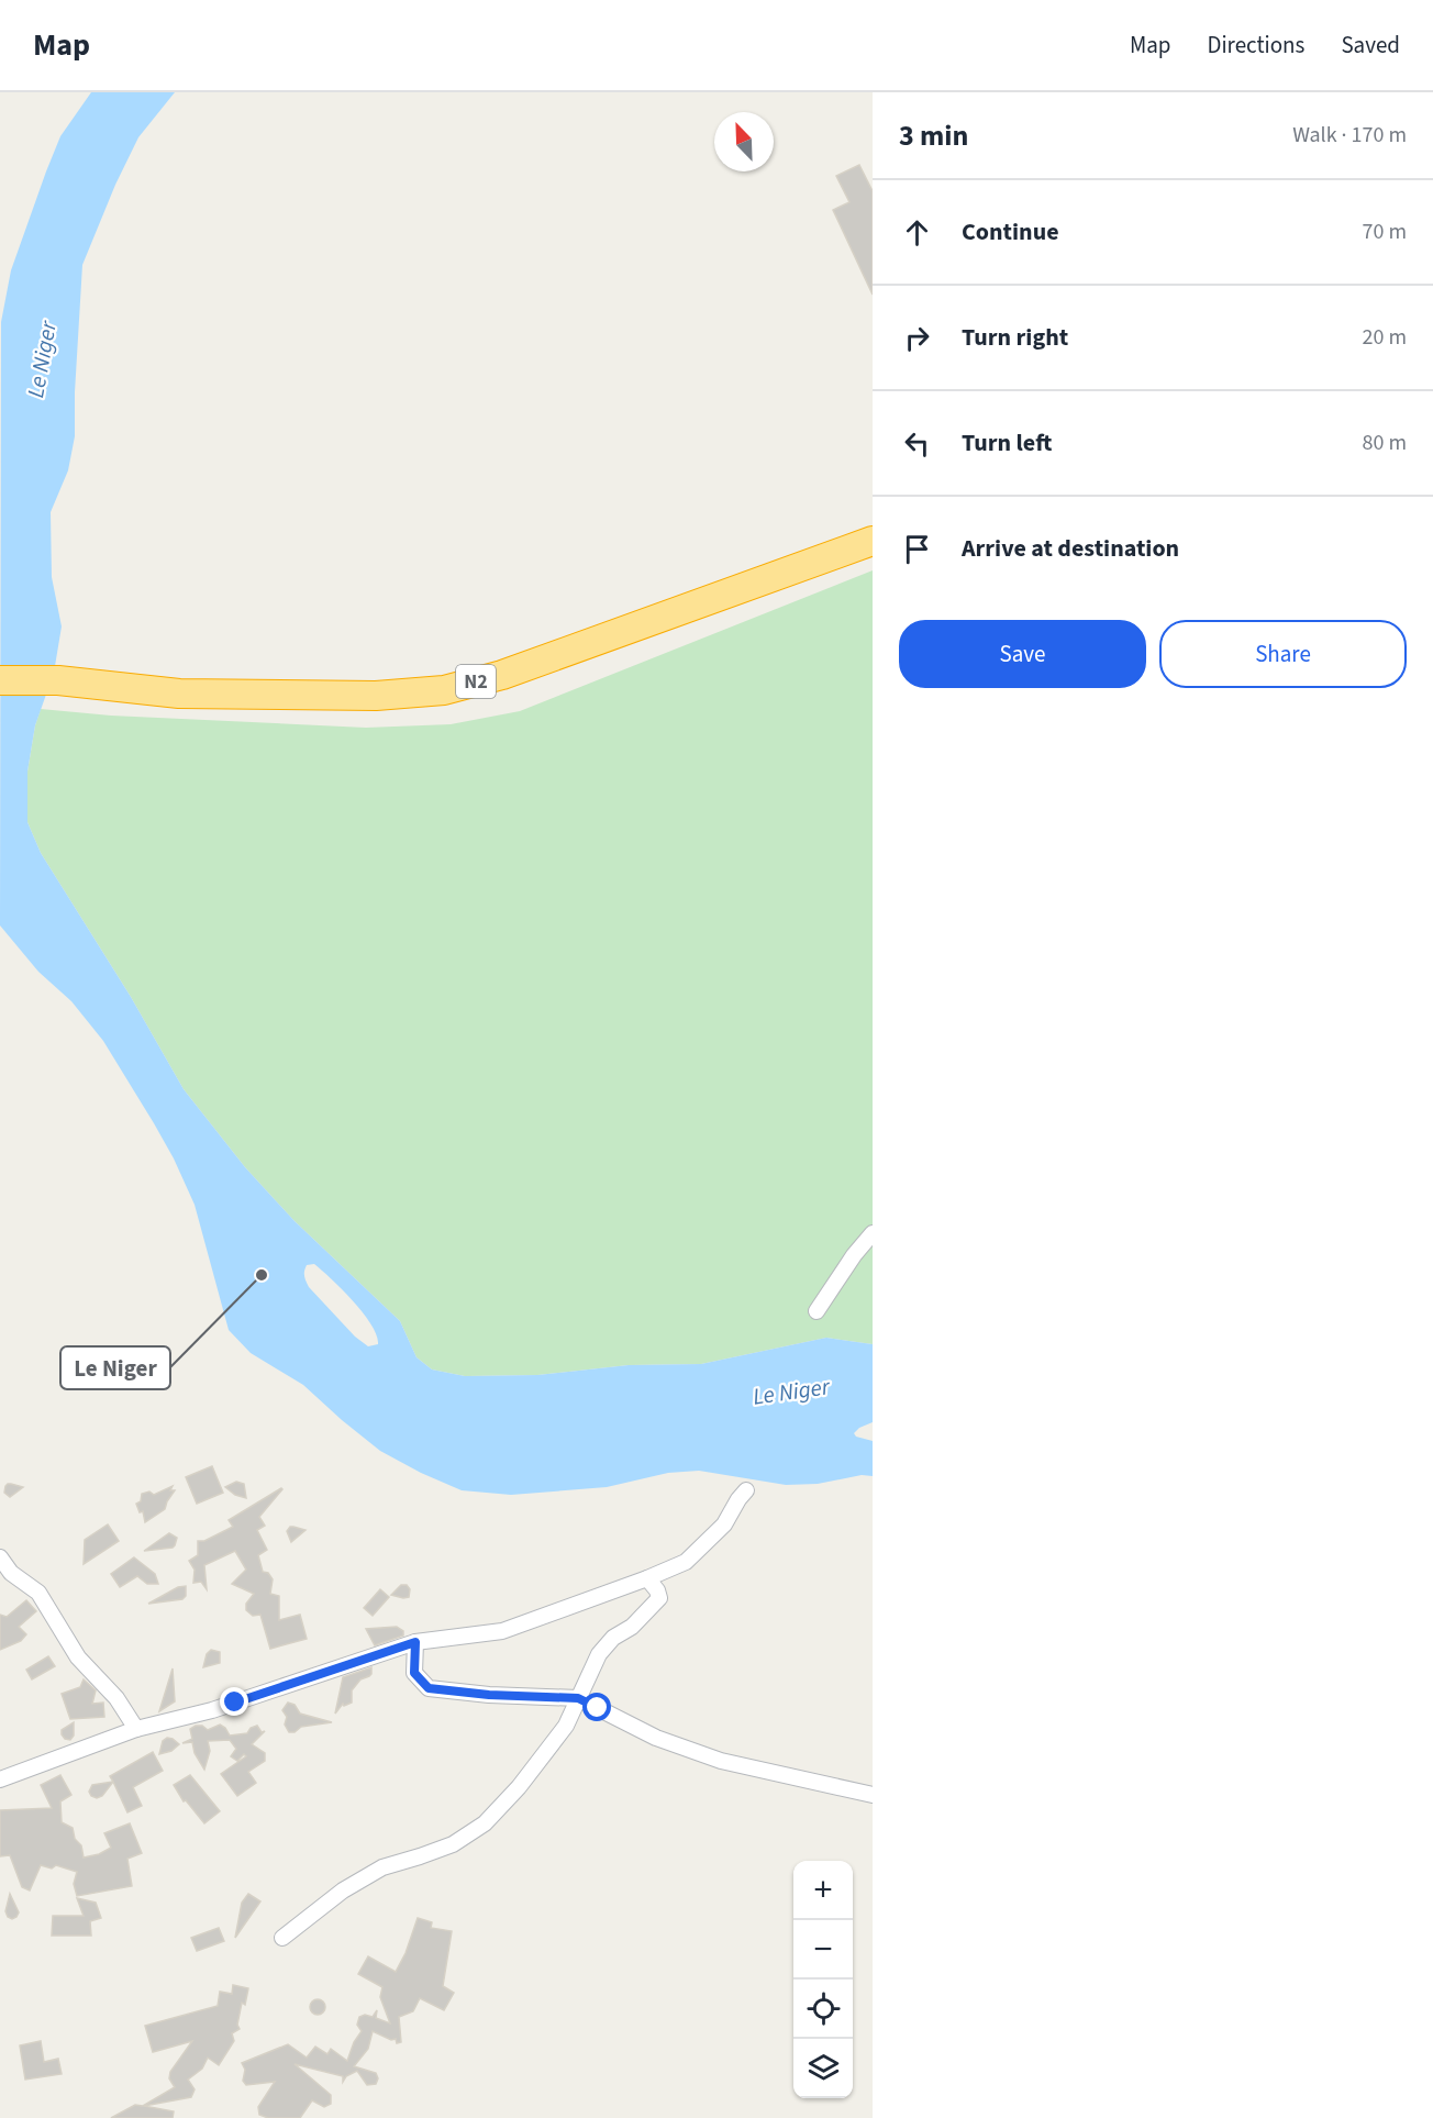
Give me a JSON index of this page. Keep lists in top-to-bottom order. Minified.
{"streets":{"highway":["N2"]},"water":["Le Niger"],"places":["Le Niger"],"north":"top left","page":{"header":"Map","nav":["Map","Directions","Saved"],"heading":["3 min","Walk · 170 m"],"list":[["Continue","70 m"],["Turn right","20 m"],["Turn left","80 m"],"Arrive at destination"],"buttons":["Save","Share"],"map_buttons":["+","−"]}}
